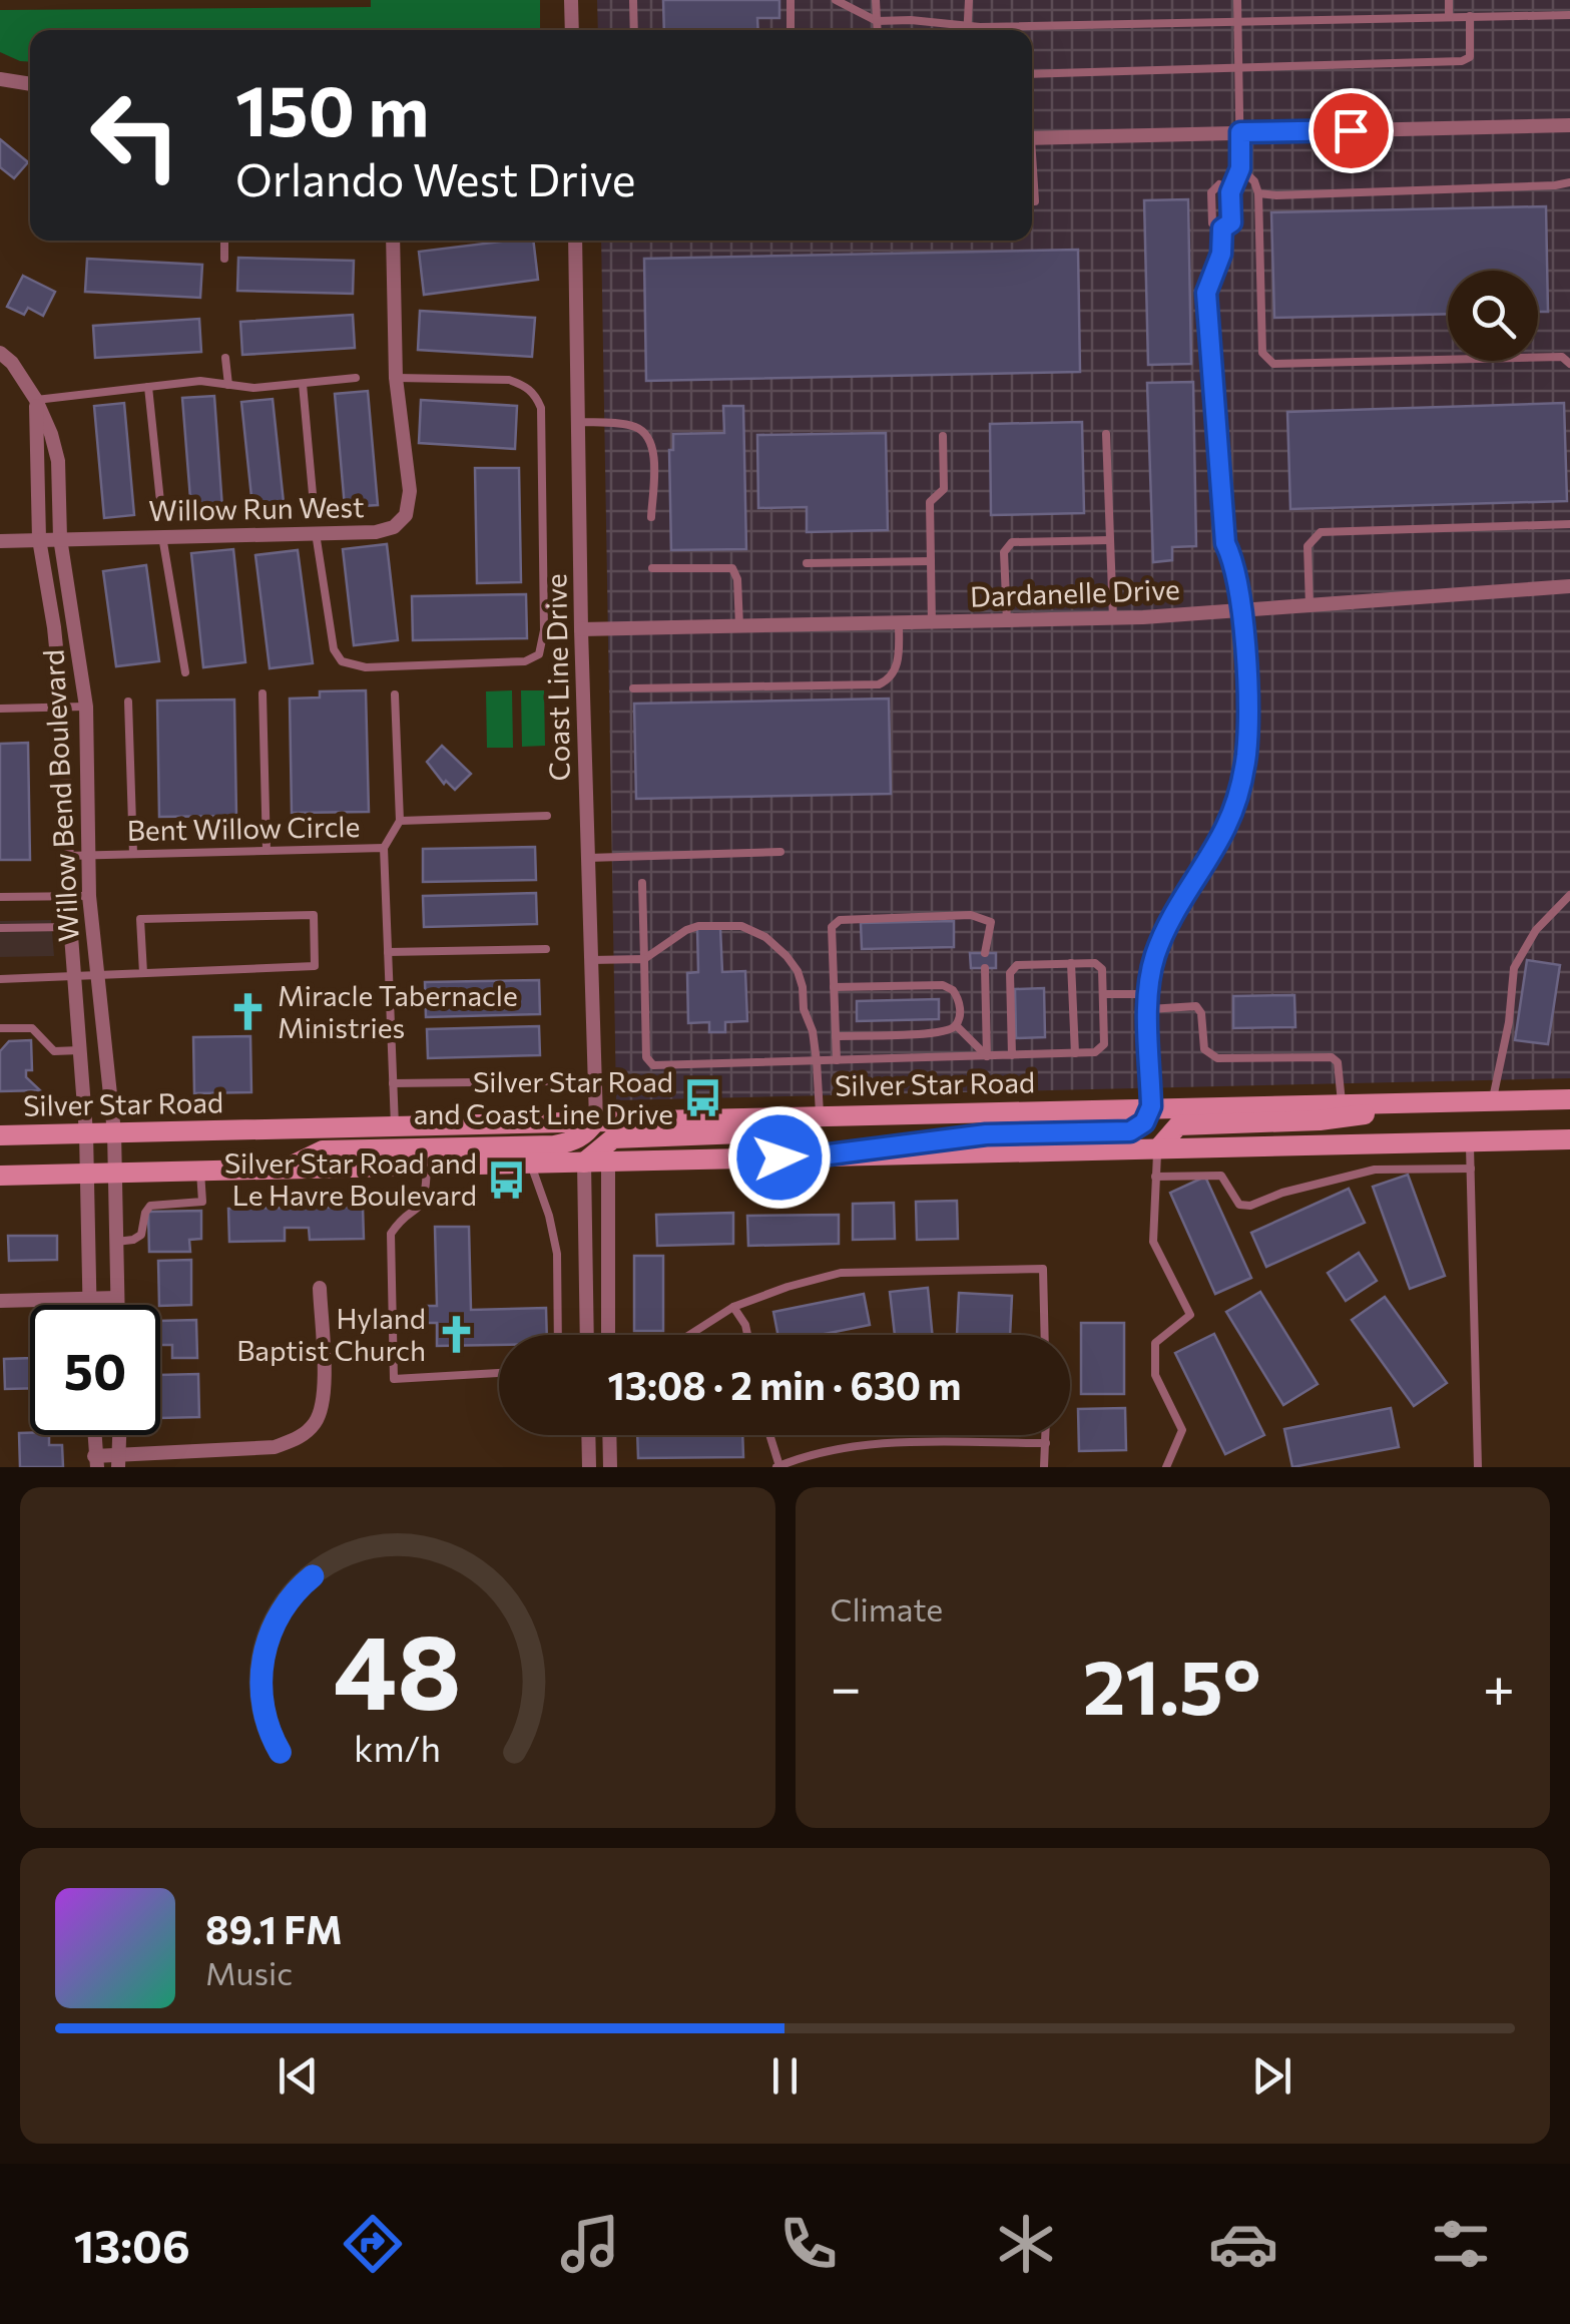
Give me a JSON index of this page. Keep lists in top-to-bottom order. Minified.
{"streets":{"main road":["Silver Star Road"],"street":["Willow Run West","Dardanelle Drive","Coast Line Drive","Willow Bend Boulevard"],"lane":["Bent Willow Circle"]},"crossings":[["Willow Run West","Willow Bend Boulevard"],["Dardanelle Drive","Coast Line Drive"],["Coast Line Drive","Silver Star Road"],["Willow Bend Boulevard","Bent Willow Circle"],["Willow Bend Boulevard","Silver Star Road"],["Bent Willow Circle","Silver Star Road"]],"places":{"church":["Miracle Tabernacle Ministries","Hyland Baptist Church"],"bus stop":["Silver Star Road and Coast Line Drive","Silver Star Road and Le Havre Boulevard"]},"page":{"turn":["150 m","Orlando West Drive"],"limit":"50","trip":"13:08 · 2 min · 630 m","tile":"Climate","heat":["−","21.5°","+"],"song":["89.1 FM","Music"],"tabs":"13:06","gauge":["48","km/h"]}}
